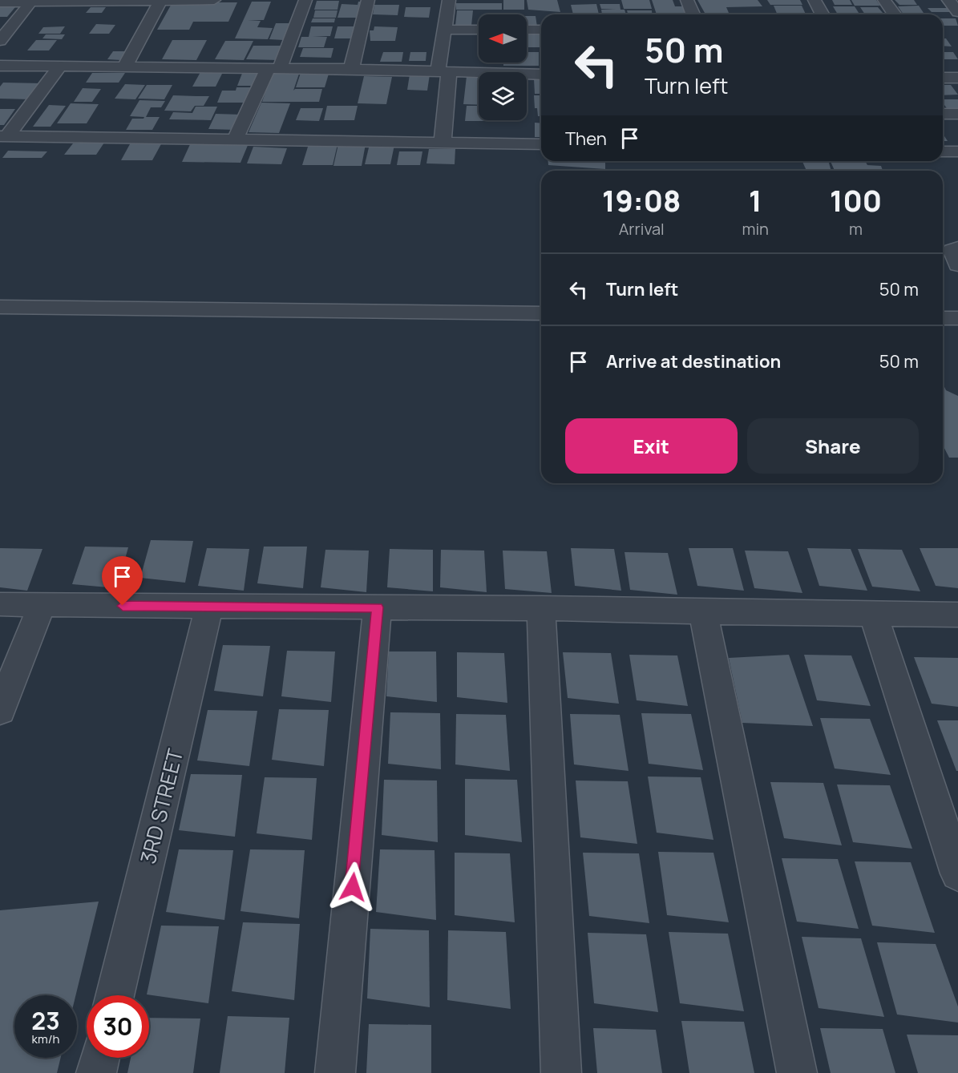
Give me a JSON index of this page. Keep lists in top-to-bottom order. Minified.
{"streets":{"street":["3RD STREET"]},"north":"left","page":{"turn":["50 m","Turn left"],"then":"Then","eta":["19:08","Arrival","1","min","100","m"],"list":[{"name":"Turn left","value":"50 m"},{"name":"Arrive at destination","value":"50 m"}],"buttons":["Exit","Share"],"speed":"23 km/h","limit":"30"}}
